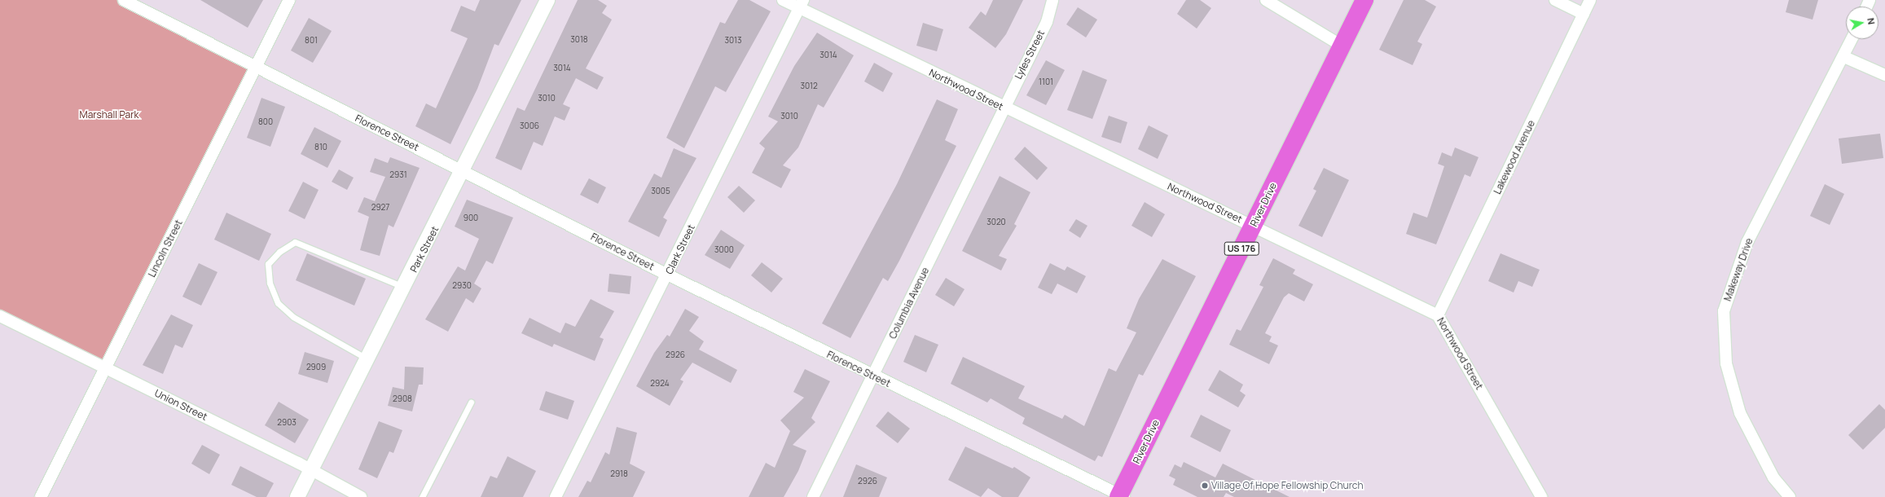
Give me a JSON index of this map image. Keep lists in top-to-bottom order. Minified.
{"streets":{"main road":["River Drive","US 176"],"street":["Lyles Street","Northwood Street","Florence Street","Lakewood Avenue","Lincoln Street","Park Street","Clark Street","Makeway Drive","Columbia Avenue","Union Street"]},"crossings":[["Lyles Street","Northwood Street"],["Lyles Street","Columbia Avenue"],["Northwood Street","Lakewood Avenue"],["Northwood Street","River Drive"],["Northwood Street","Clark Street"],["Northwood Street","Columbia Avenue"],["Florence Street","River Drive"],["Florence Street","Lincoln Street"],["Florence Street","Park Street"],["Florence Street","Clark Street"],["Florence Street","Columbia Avenue"],["Lincoln Street","Union Street"],["Park Street","Union Street"]],"parks":["Marshall Park"],"places":["Village Of Hope Fellowship Church"],"house_numbers":["3018","801","3013","3014","3014","1101","3012","3010","3010","800","3006","810","2931","3005","2927","900","3020","3000","2930","2926","2909","2924","2908","2903","2918","2926"],"north":"right"}
